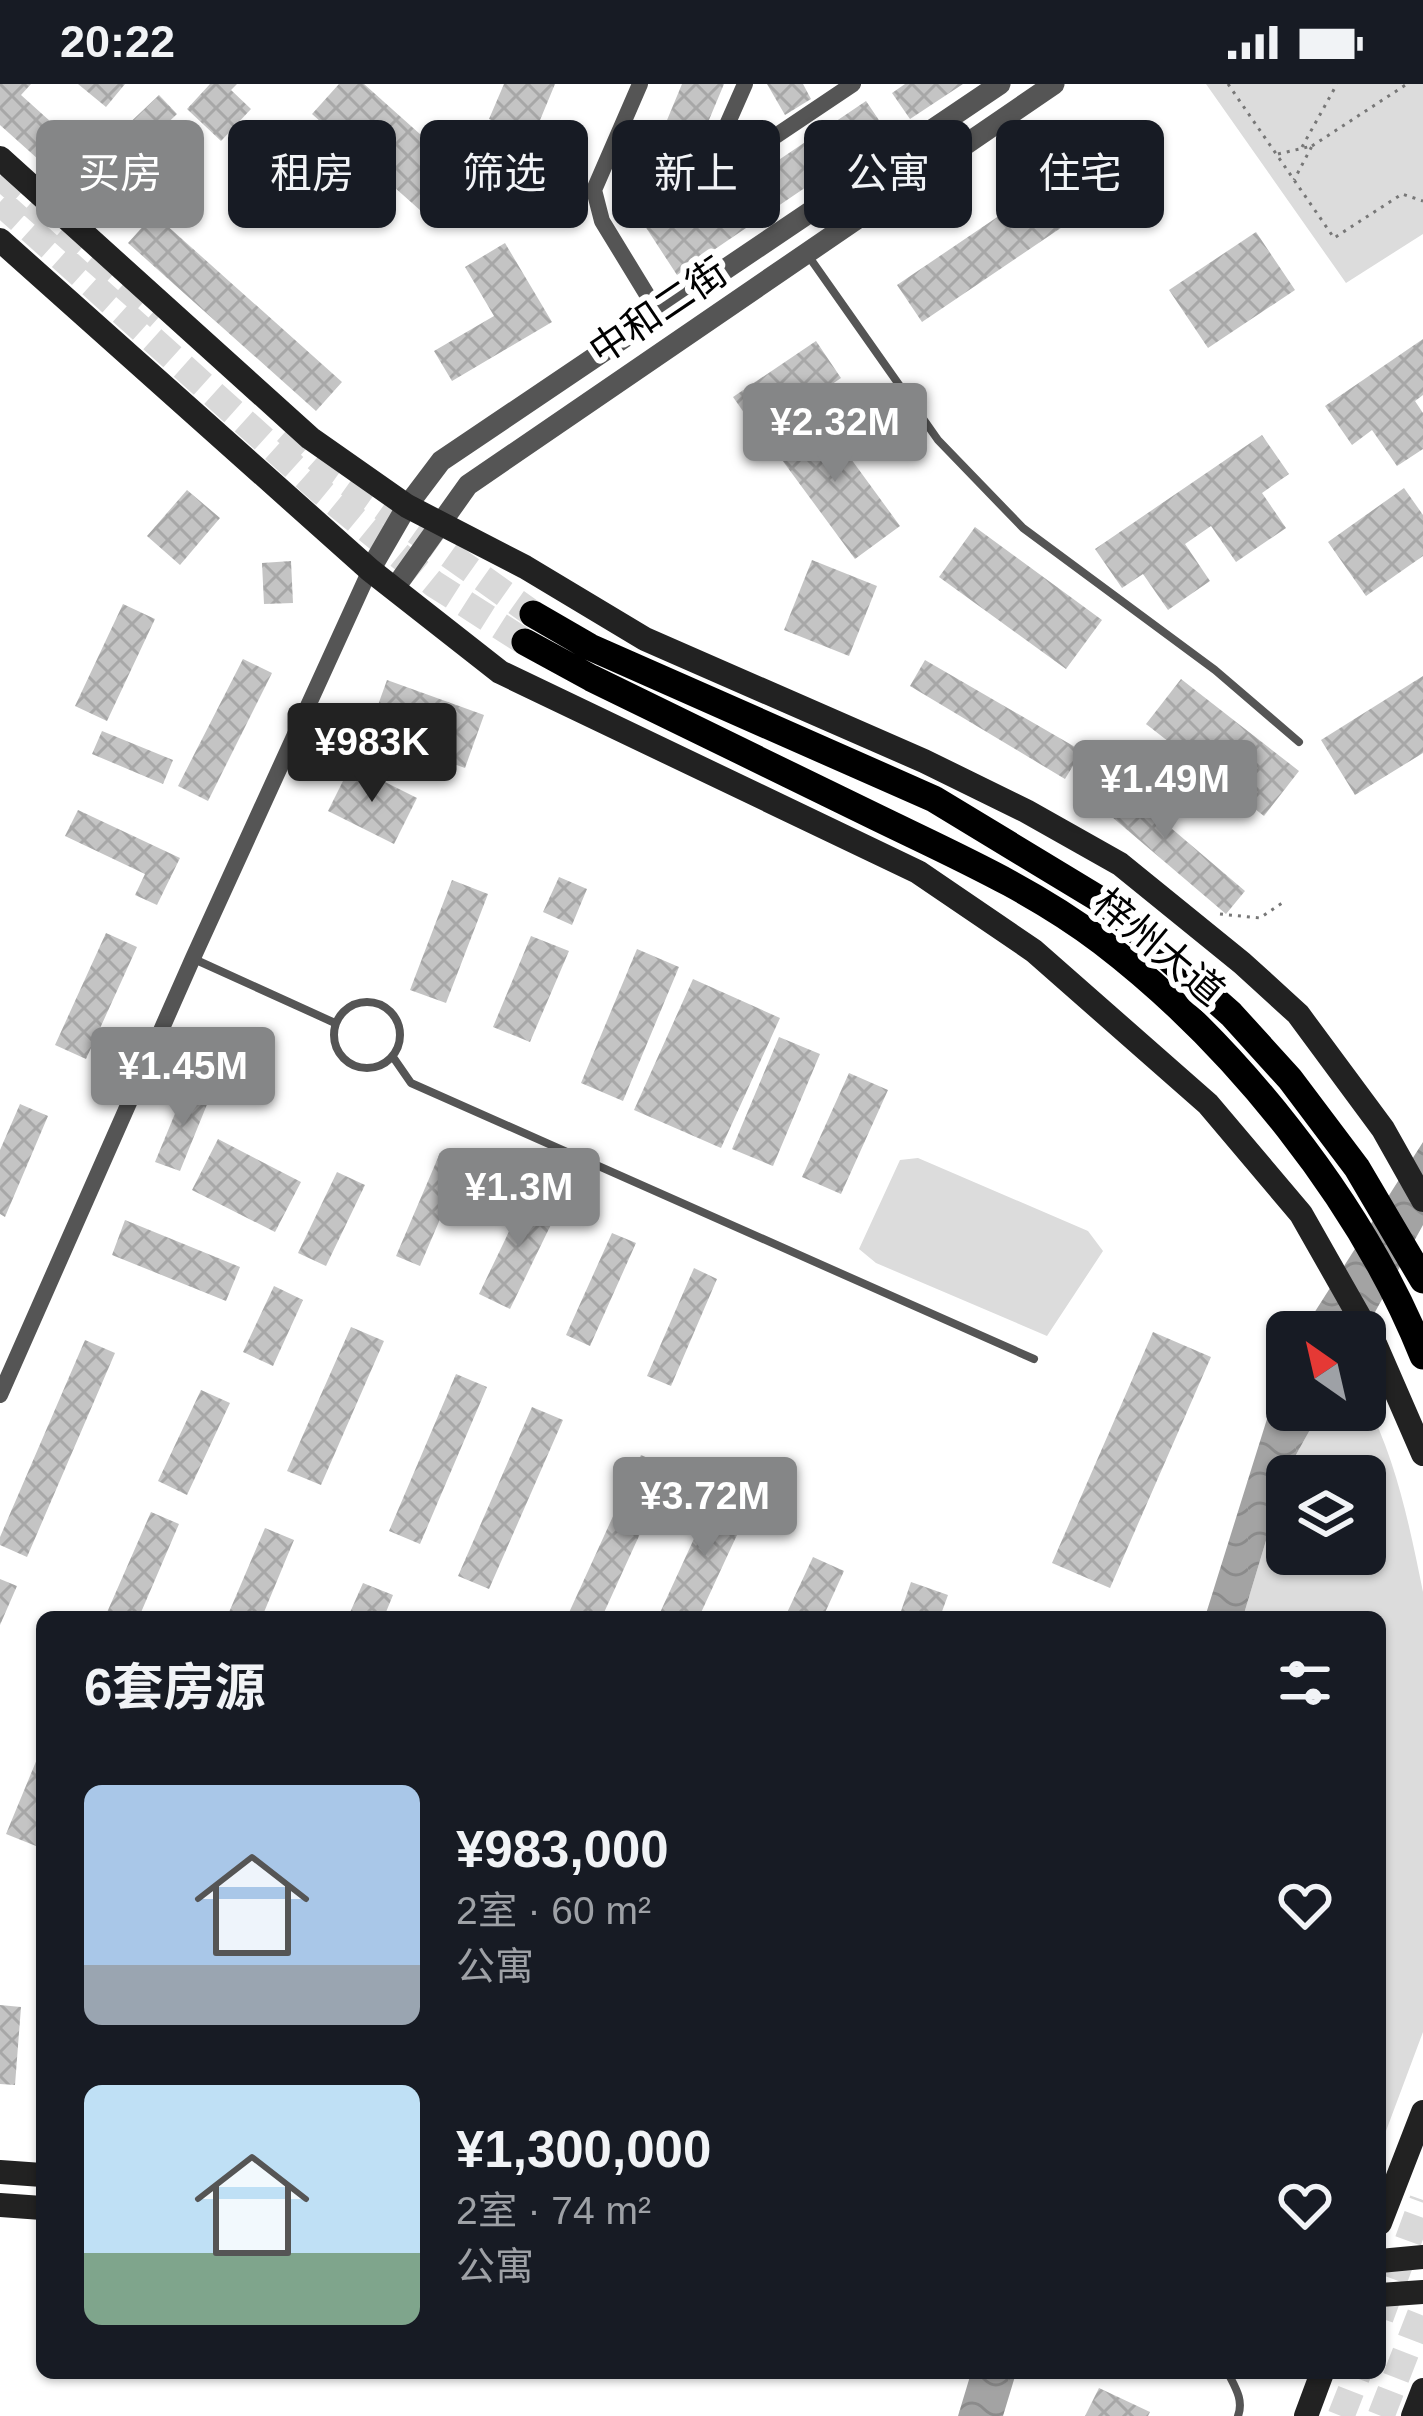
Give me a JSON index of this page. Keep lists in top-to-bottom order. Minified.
{"streets":{"highway":["梓州大道"],"street":["中和二街"]},"north":"top left","page":{"status":"20:22","chip":["买房","租房","筛选","新上","公寓","住宅"],"price":["¥2.32M","¥983K","¥1.49M","¥1.45M","¥1.3M","¥3.72M"],"heading":"6套房源","list":[{"name":"¥983,000","note":"2室 · 60 m² · 公寓"},{"name":"¥1,300,000","note":"2室 · 74 m² · 公寓"}]}}
